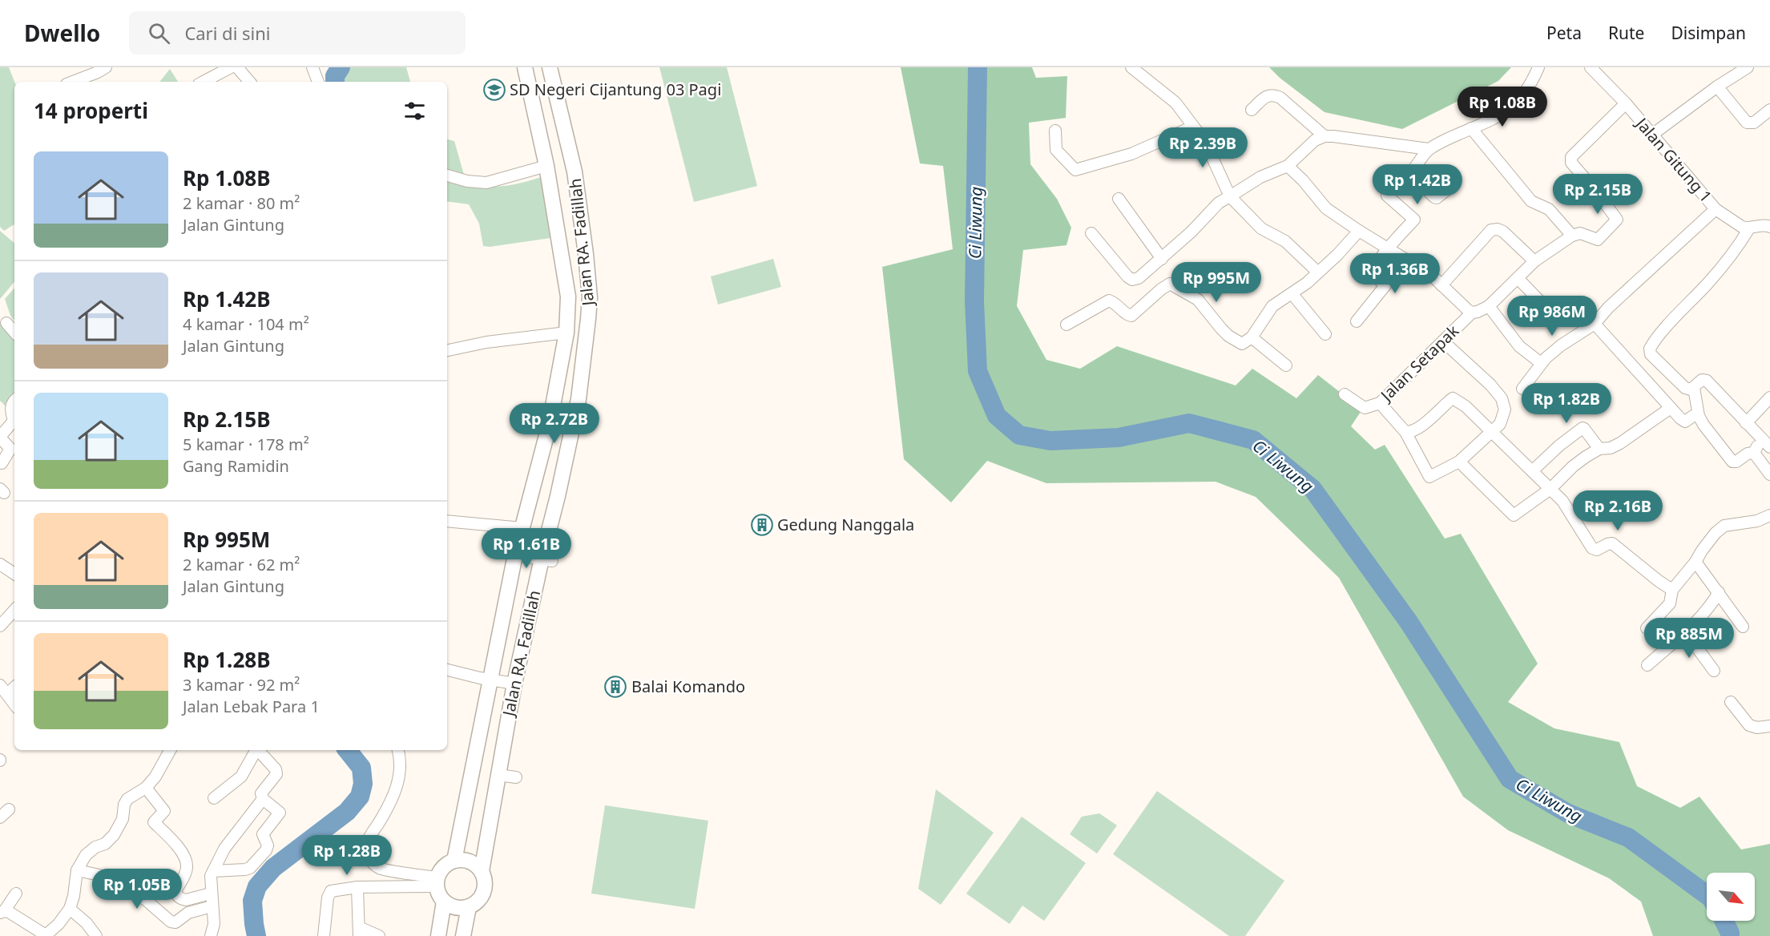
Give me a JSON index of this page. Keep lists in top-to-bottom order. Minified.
{"streets":{"main road":["Jalan RA. Fadillah"],"street":["Jalan Gitung 1","Jalan Setapak"]},"water":["Ci Liwung"],"places":{"school or university":["SD Negeri Cijantung 03 Pagi"],"building":["Gedung Nanggala","Balai Komando"]},"north":"bottom right","page":{"header":"Dwello","search":"Cari di sini","nav":["Peta","Rute","Disimpan"],"heading":"14 properti","price":["Rp 1.08B","Rp 2.39B","Rp 1.42B","Rp 2.15B","Rp 1.36B","Rp 995M","Rp 986M","Rp 1.82B","Rp 2.72B","Rp 2.16B","Rp 1.61B","Rp 885M","Rp 1.28B","Rp 1.05B"],"list":[{"name":"Rp 1.08B","note":"2 kamar · 80 m² · Jalan Gintung"},{"name":"Rp 1.42B","note":"4 kamar · 104 m² · Jalan Gintung"},{"name":"Rp 2.15B","note":"5 kamar · 178 m² · Gang Ramidin"},{"name":"Rp 995M","note":"2 kamar · 62 m² · Jalan Gintung"},{"name":"Rp 1.28B","note":"3 kamar · 92 m² · Jalan Lebak Para 1"}]}}
